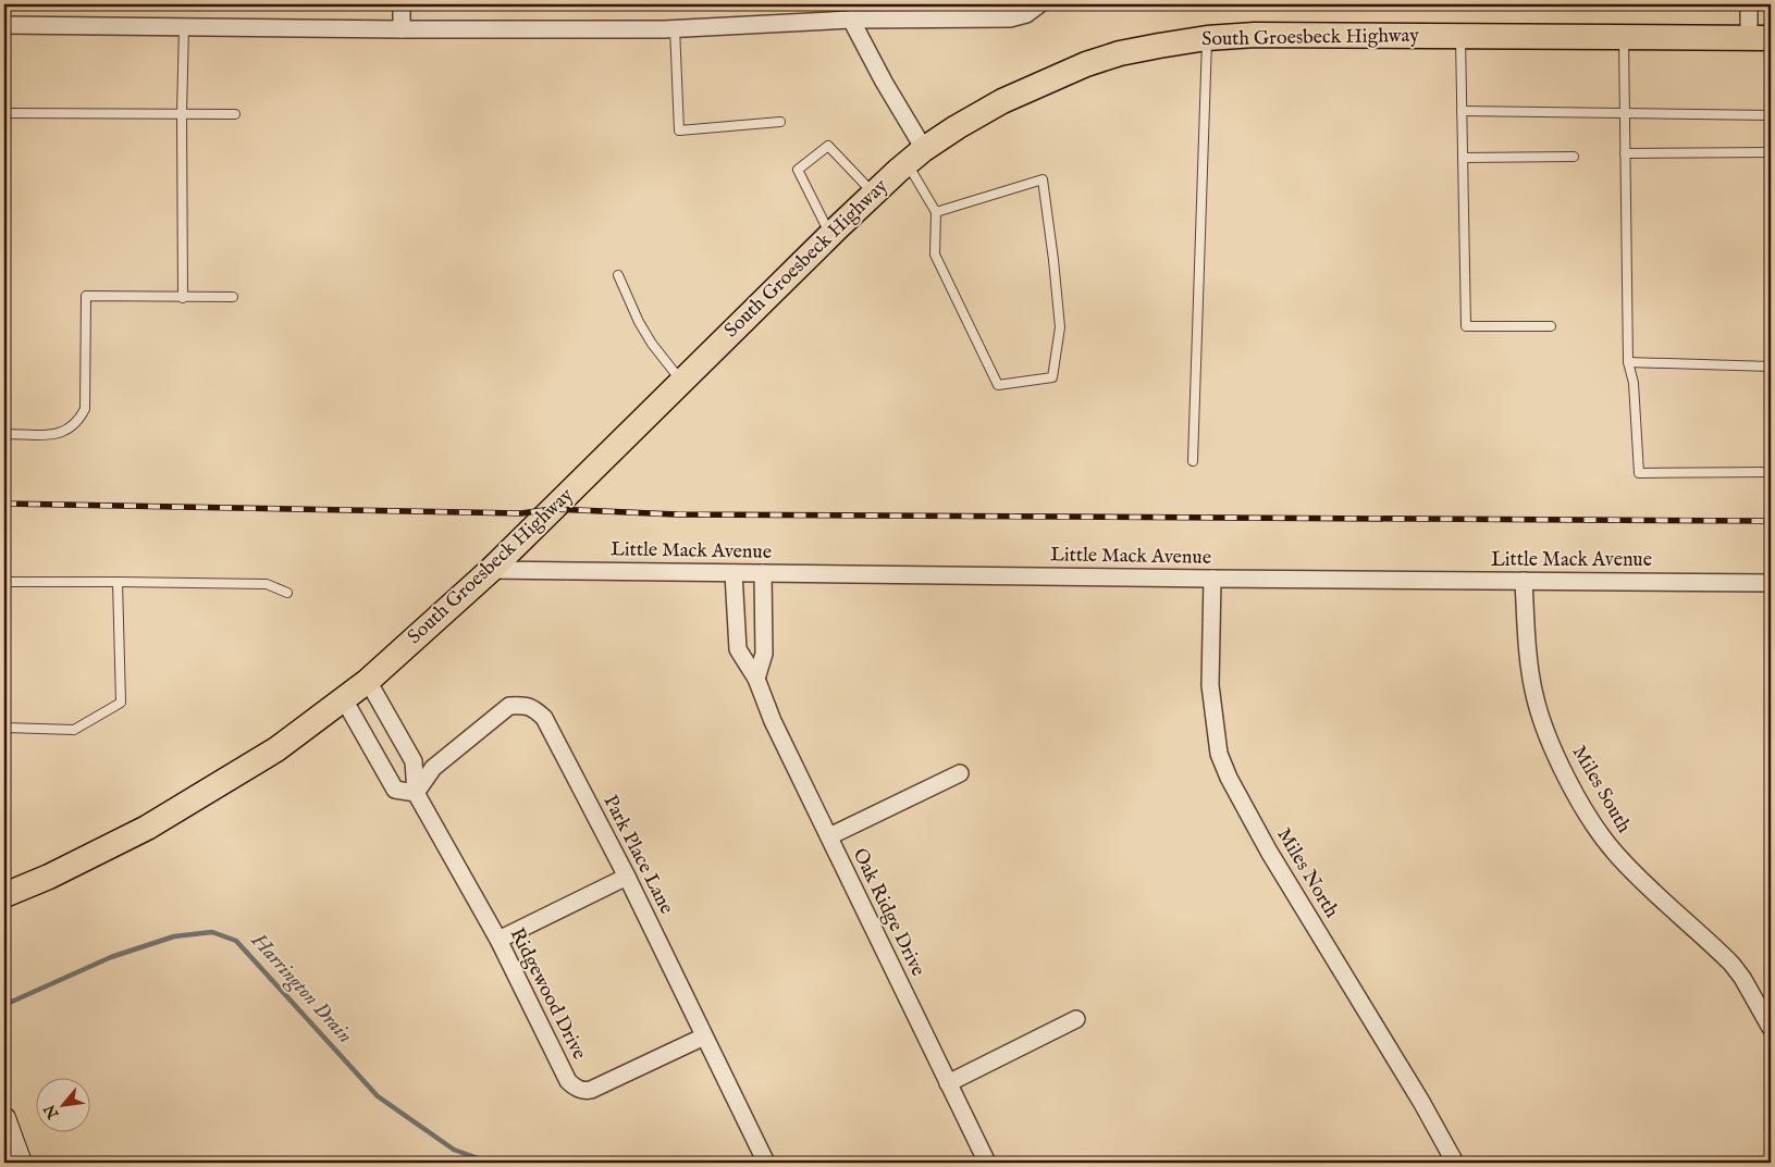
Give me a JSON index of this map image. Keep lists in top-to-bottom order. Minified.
{"streets":{"main road":["South Groesbeck Highway"],"street":["Little Mack Avenue","Miles South","Park Place Lane","Miles North","Oak Ridge Drive","Ridgewood Drive"]},"crossings":[["South Groesbeck Highway","Little Mack Avenue"],["South Groesbeck Highway","Ridgewood Drive"],["Little Mack Avenue","Miles South"],["Little Mack Avenue","Miles North"],["Little Mack Avenue","Oak Ridge Drive"],["Park Place Lane","Ridgewood Drive"]],"water":["Harrington Drain"],"north":"bottom left"}
